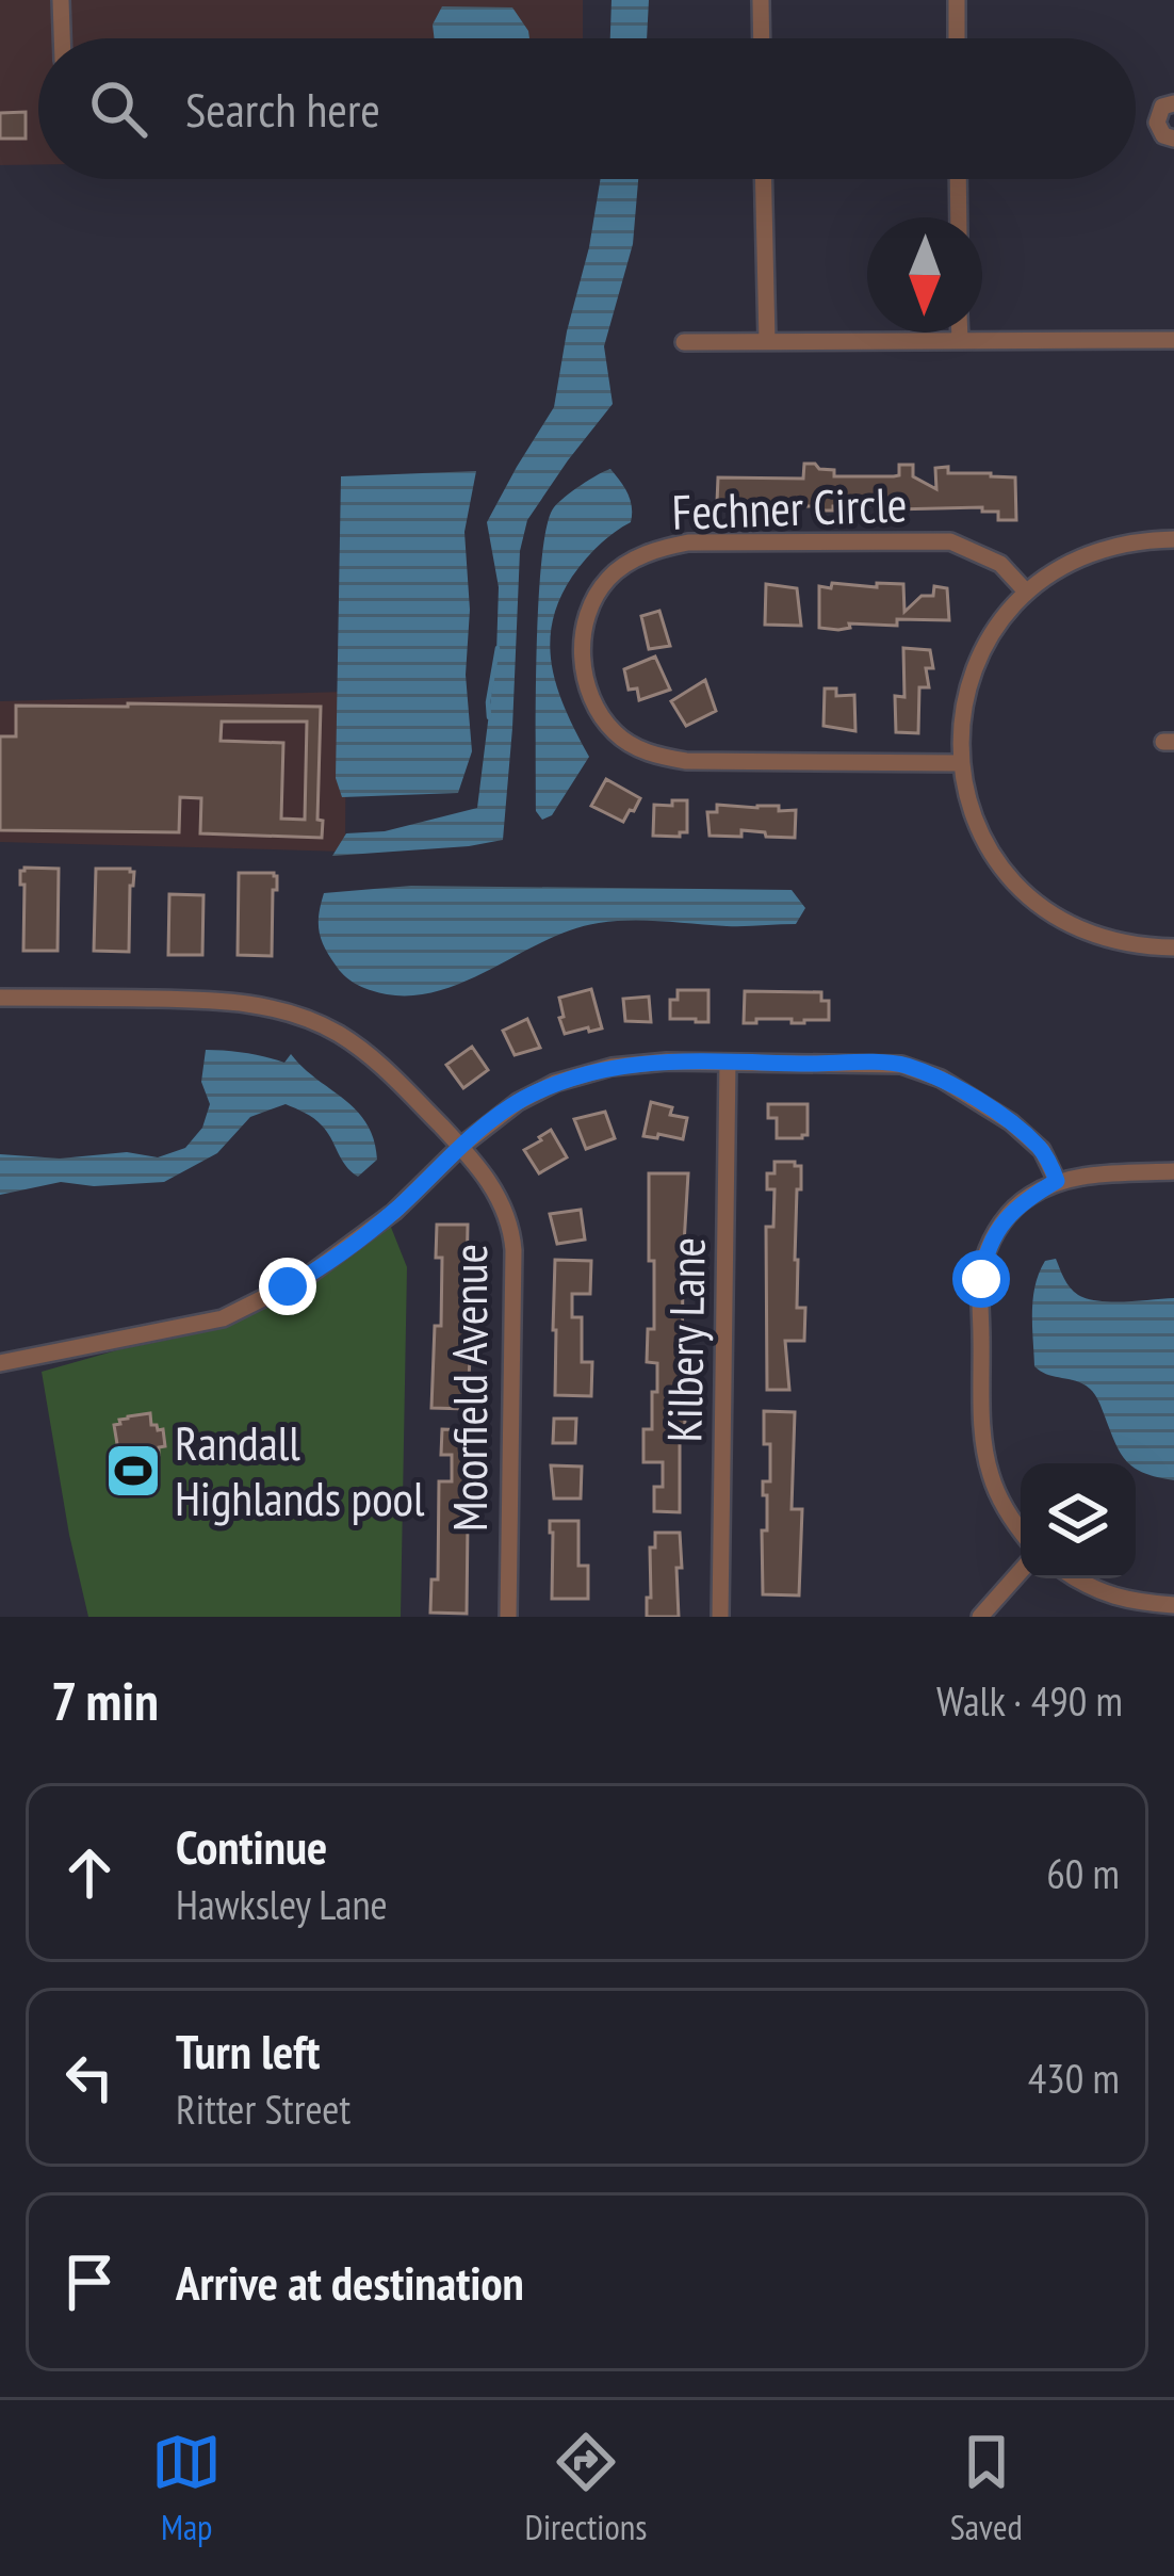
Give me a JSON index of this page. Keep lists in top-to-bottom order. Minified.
{"streets":{"street":["Fechner Circle","Kilbery Lane","Moorfield Avenue"]},"places":{"sports":["Randall Highlands pool"]},"north":"bottom","page":{"search":"Search here","heading":["7 min","Walk · 490 m"],"list":[["Continue","Hawksley Lane","60 m"],["Turn left","Ritter Street","430 m"],"Arrive at destination"],"nav":["Map","Directions","Saved"]}}
